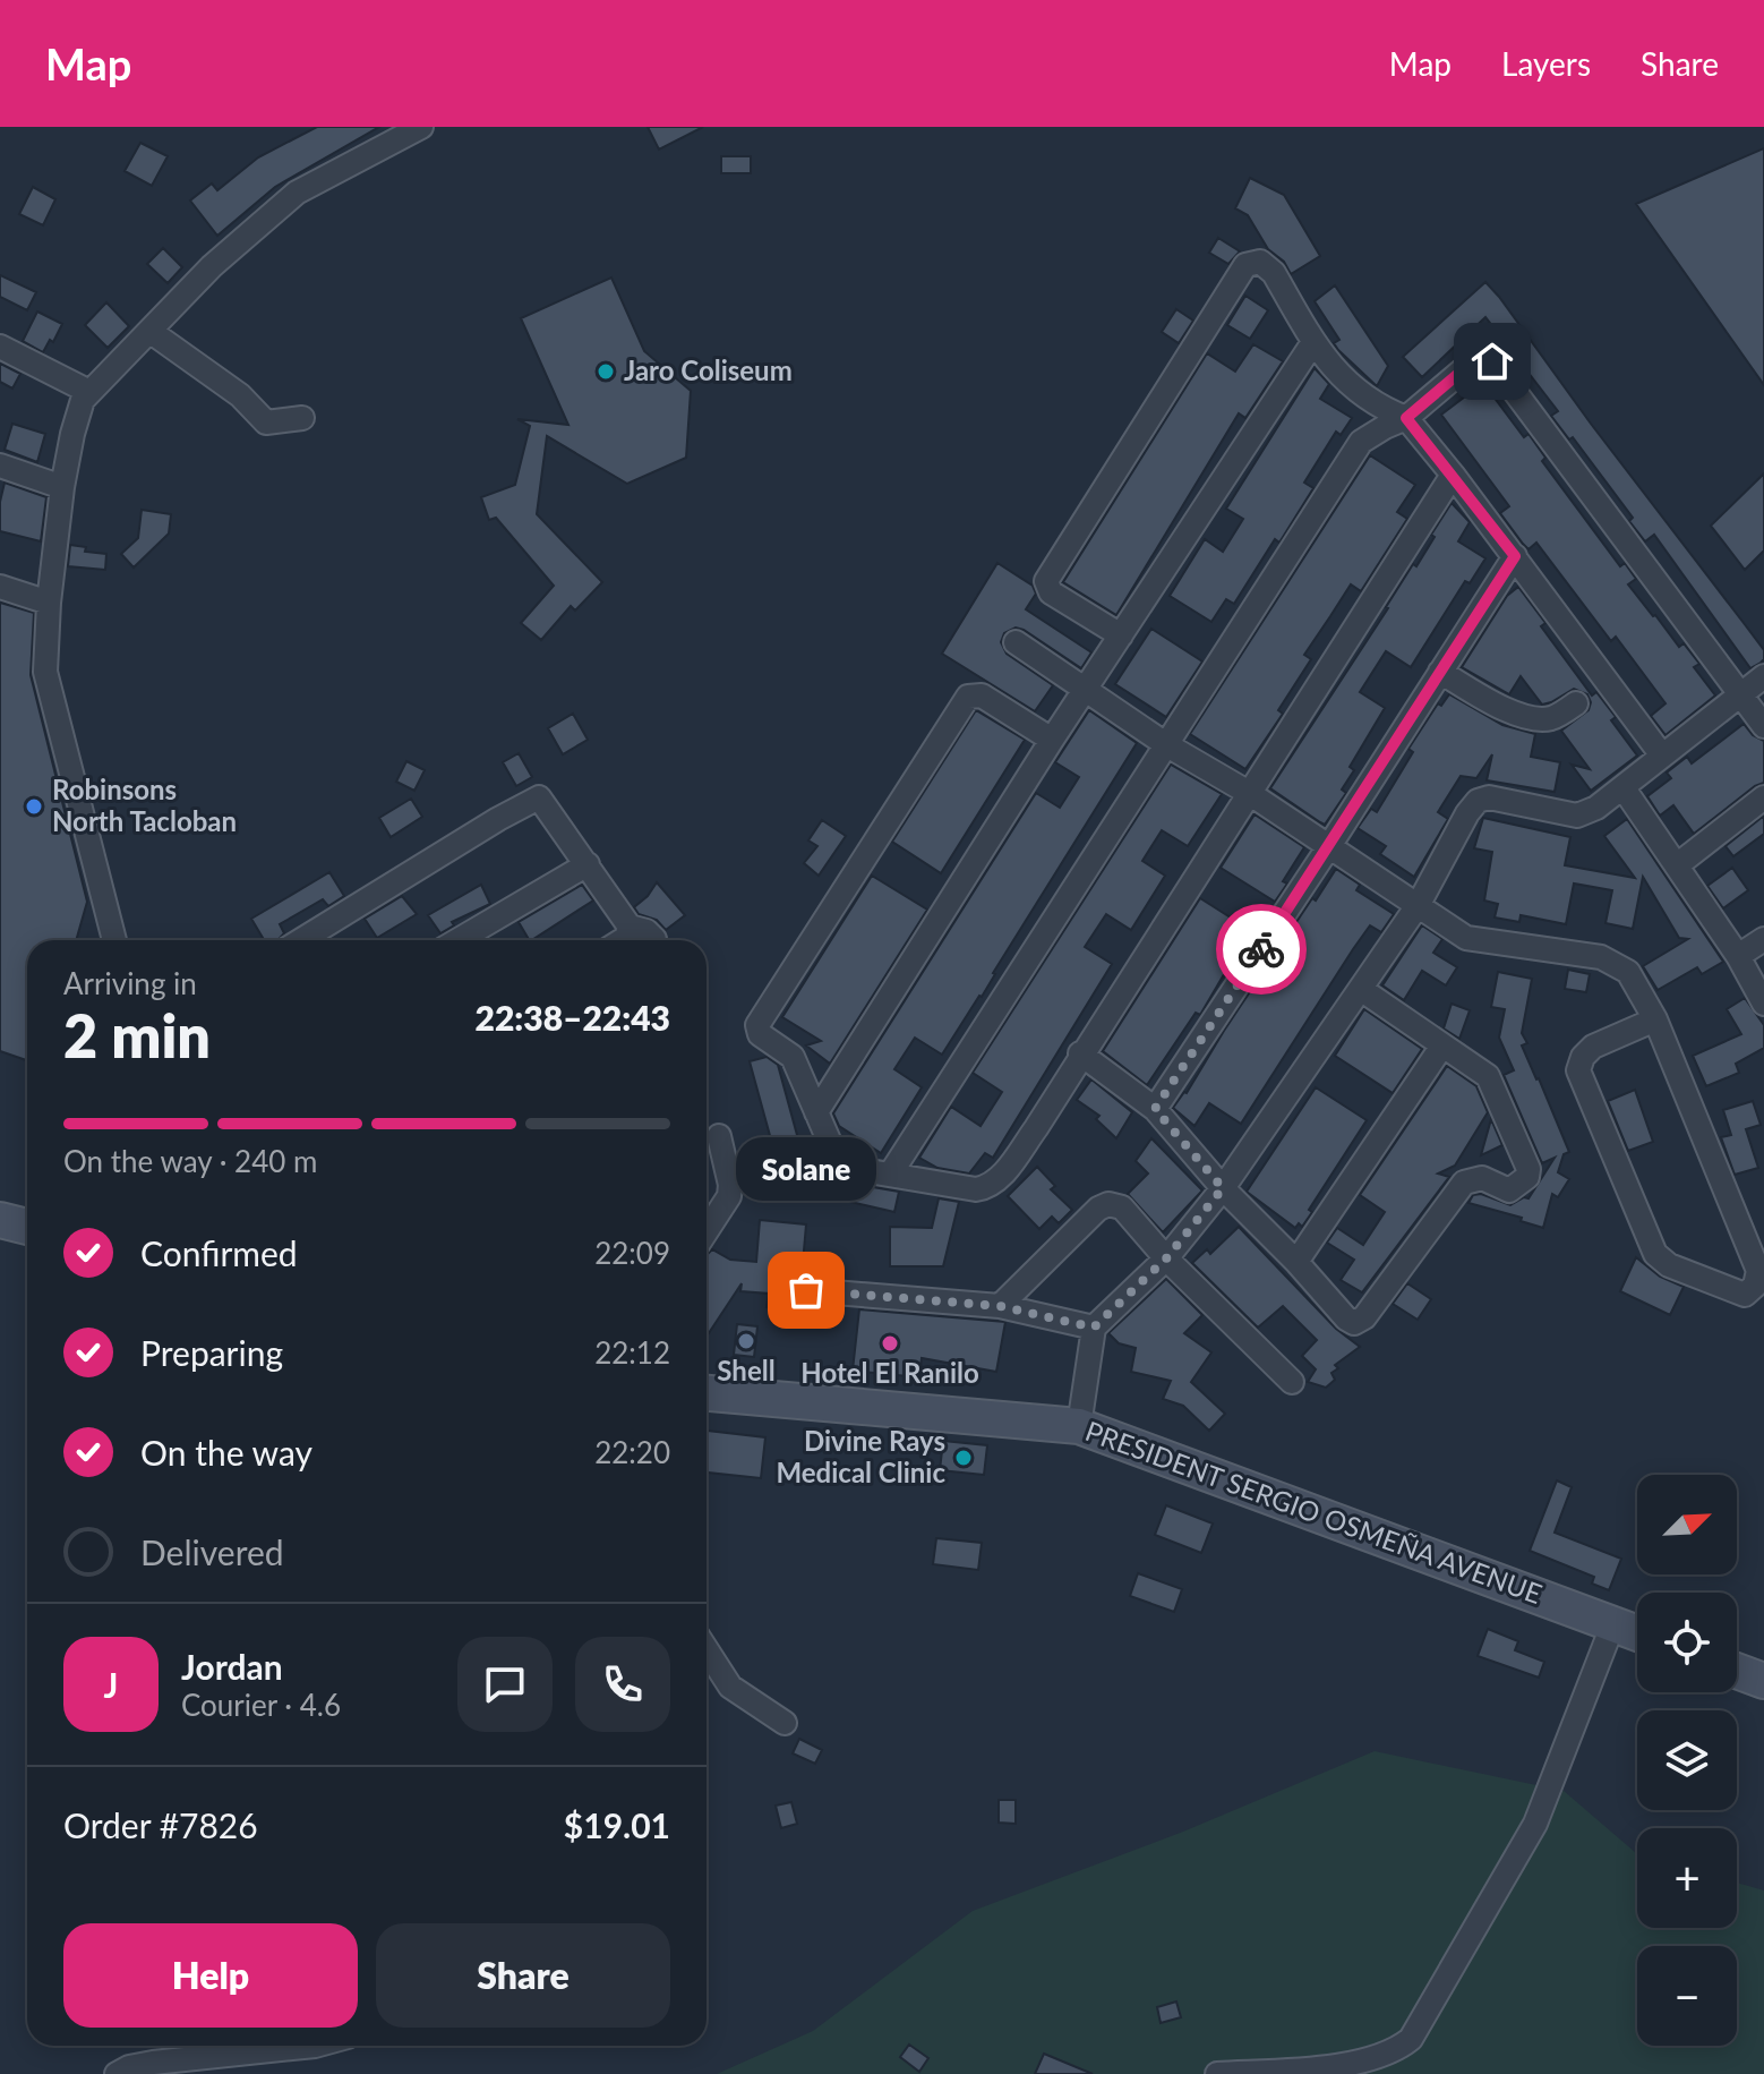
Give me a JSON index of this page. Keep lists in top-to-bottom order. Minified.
{"streets":{"main road":["PRESIDENT SERGIO OSMEÑA AVENUE"]},"places":["Jaro Coliseum","Robinsons North Tacloban","Solane","Shell","Hotel El Ranilo","Divine Rays Medical Clinic"],"north":"top right","page":{"header":"Map","nav":["Map","Layers","Share"],"heading":["2 min","Arriving in","22:38–22:43"],"panel":["Jordan","Courier · 4.6","Order #7826","$19.01"],"bar":"On the way · 240 m","bubble":"Solane","list":[["Confirmed","22:09"],["Preparing","22:12"],["On the way","22:20"],"Delivered"],"map_buttons":["+","−"],"round":"J","buttons":["Help","Share"]}}
